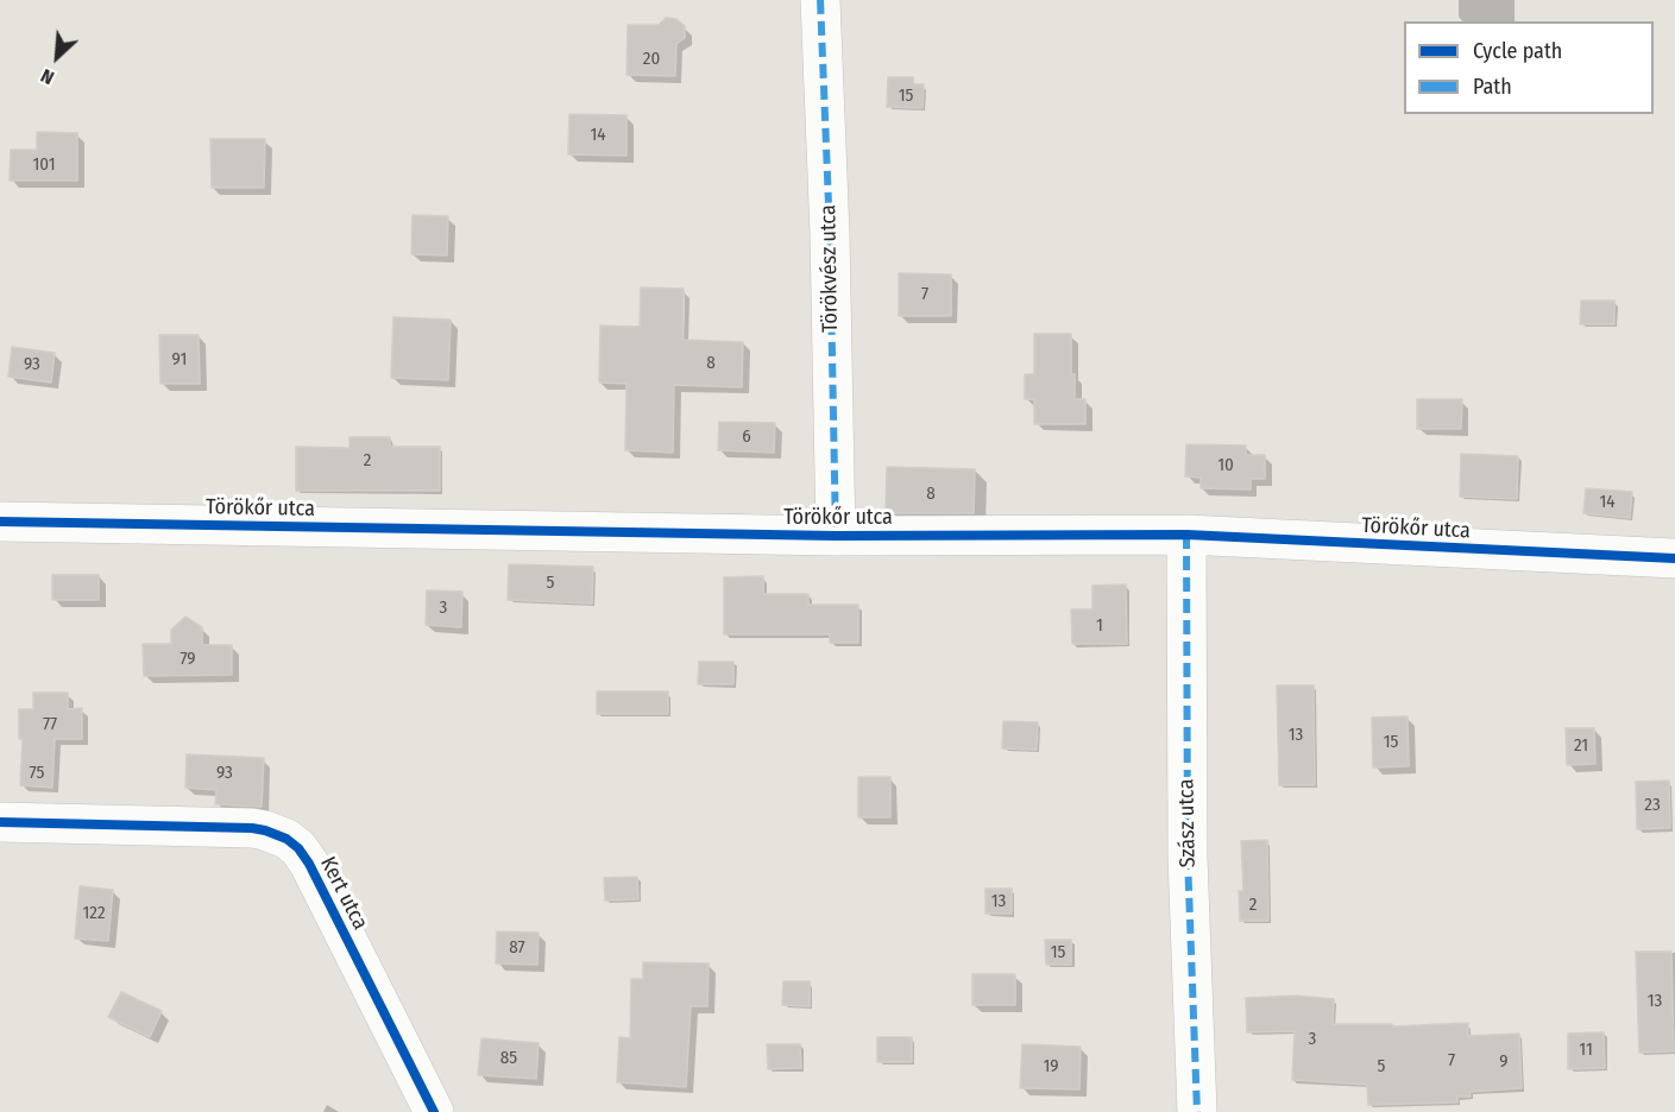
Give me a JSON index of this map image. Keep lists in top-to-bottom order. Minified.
{"streets":{"street":["Törökvész utca","Törökőr utca","Szász utca","Kert utca"]},"crossings":[["Törökvész utca","Törökőr utca"],["Törökőr utca","Szász utca"]],"house_numbers":["20","15","14","101","7","91","8","93","6","2","10","8","14","5","3","1","79","77","13","15","21","75","93","23","13","2","122","87","15","13","3","11","85","7","9","19","5"],"legend":["Cycle path","Path"],"north":"bottom left"}
